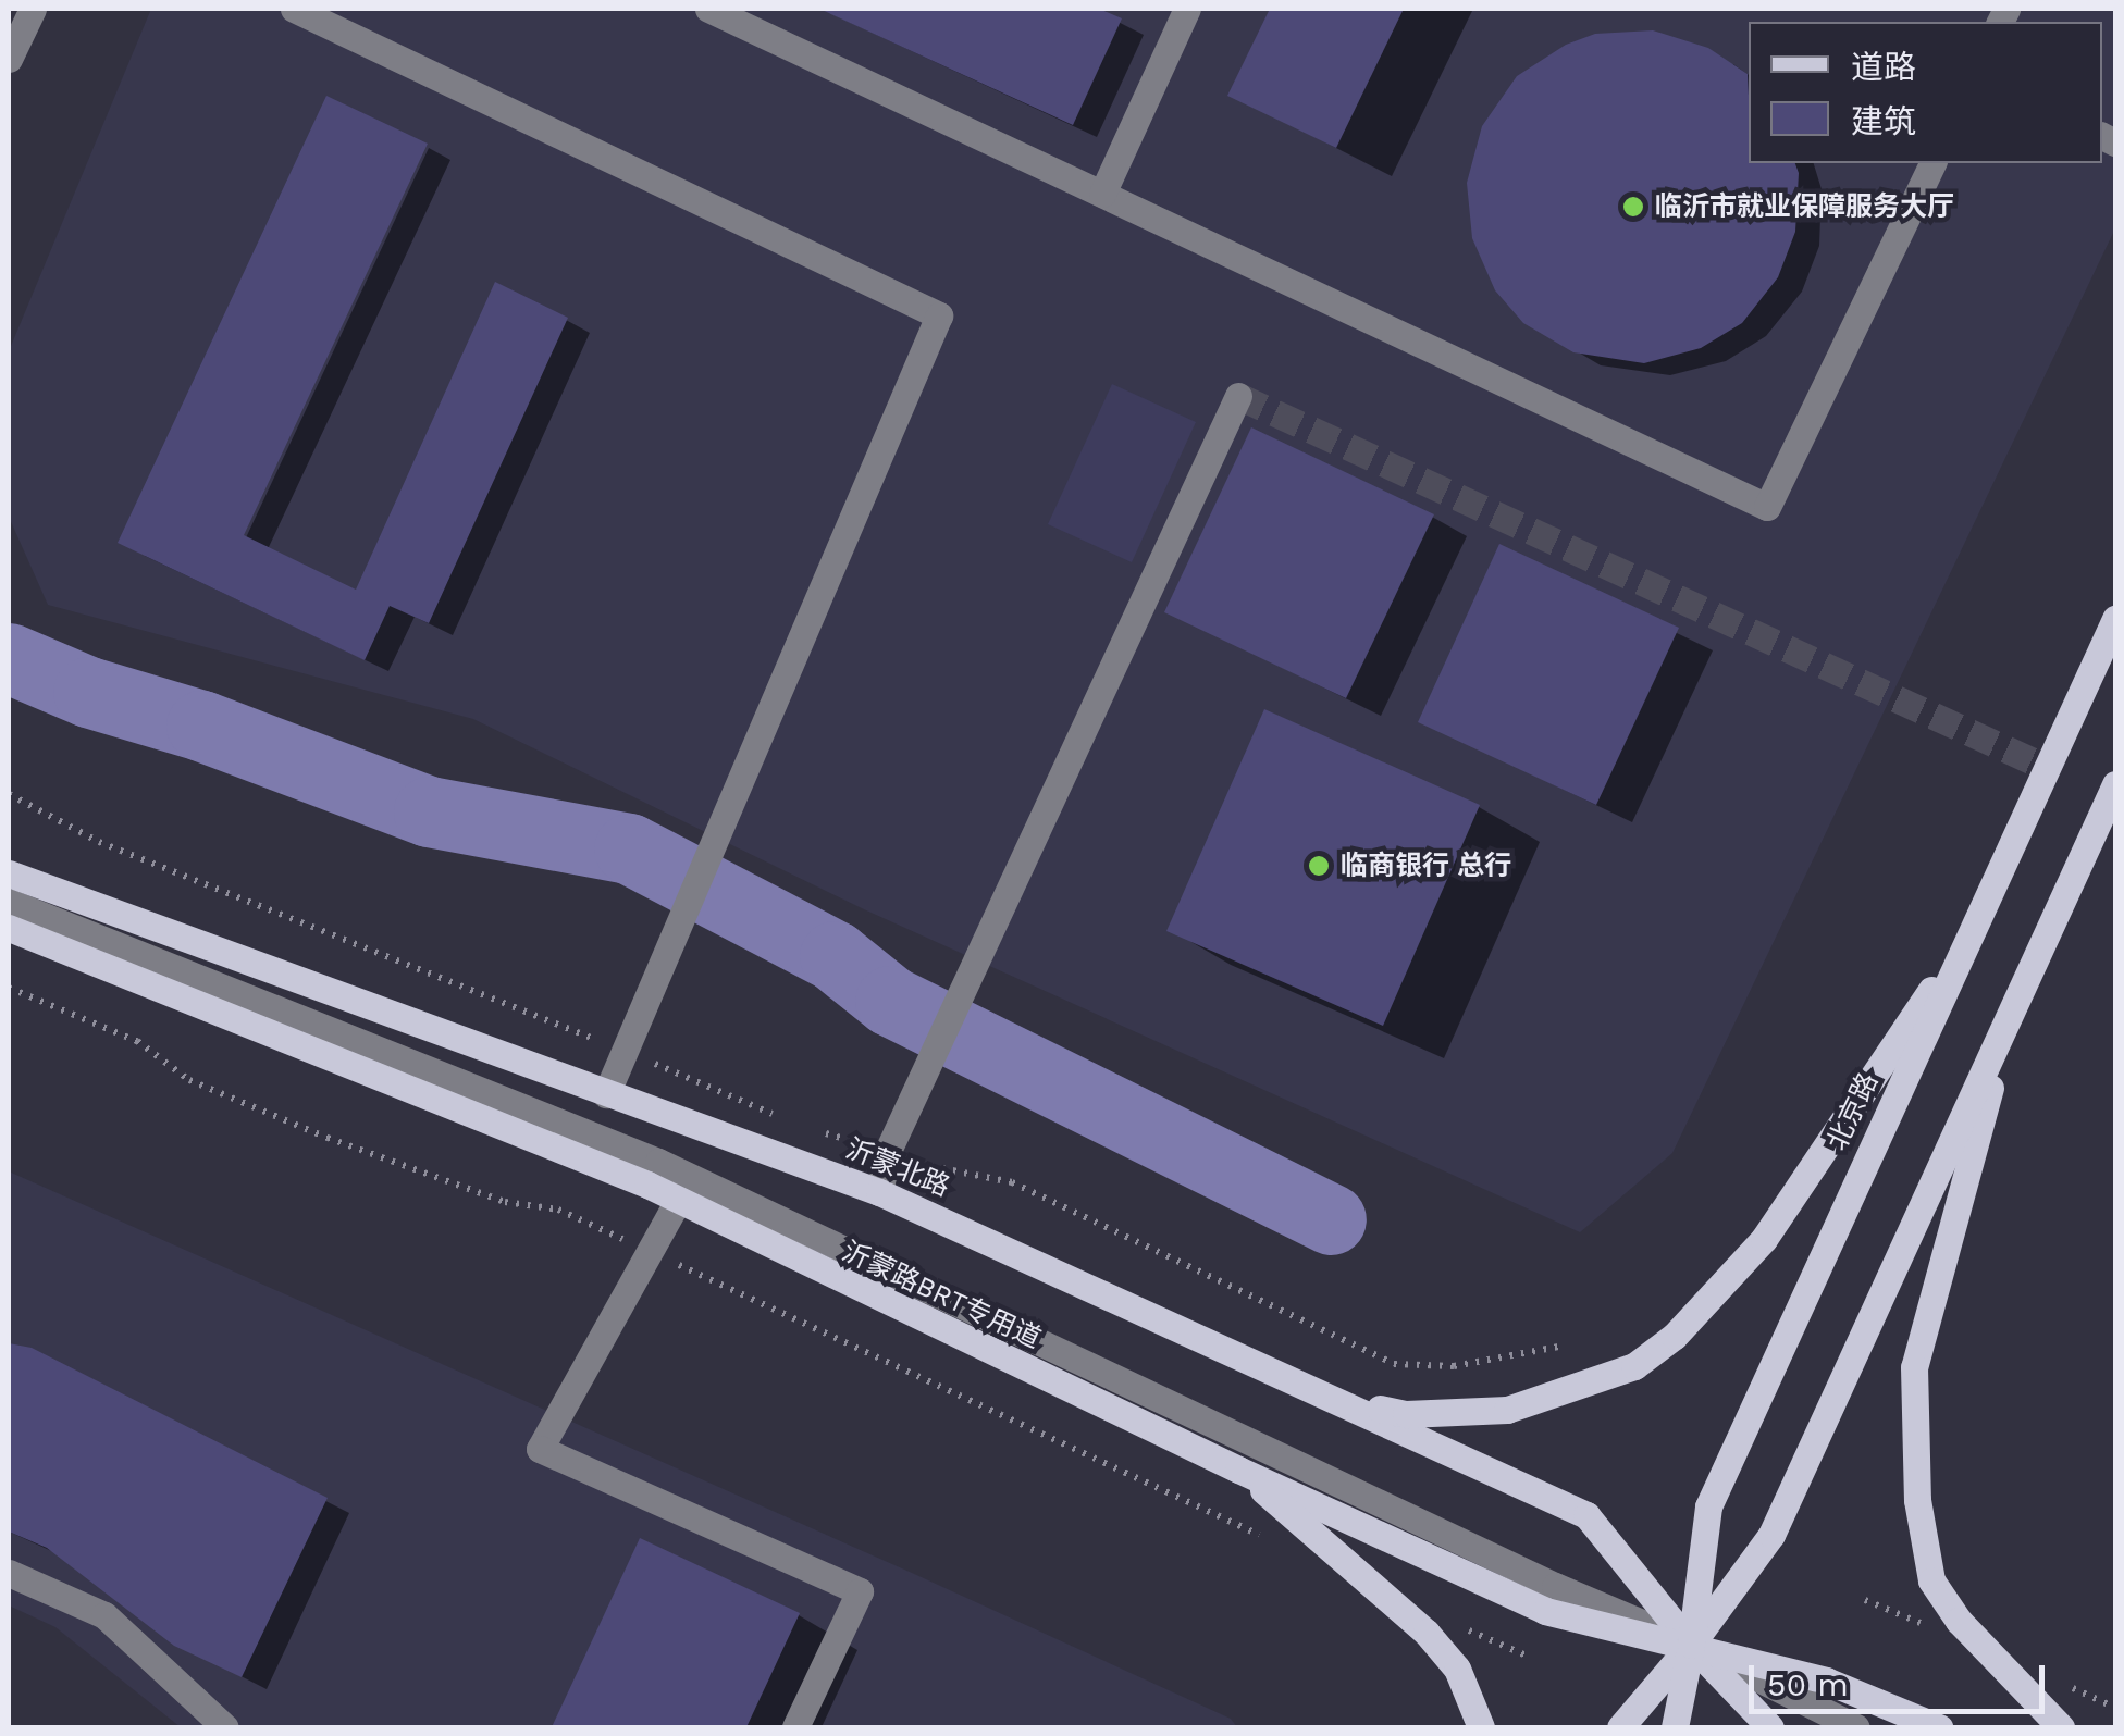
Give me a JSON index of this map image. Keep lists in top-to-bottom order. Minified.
{"streets":{"main road":["北京路","沂蒙北路"],"street":["沂蒙路BRT专用道"]},"crossings":[["北京路","沂蒙北路"],["北京路","沂蒙路BRT专用道"],["沂蒙北路","沂蒙路BRT专用道"]],"places":["临沂市就业保障服务大厅","临商银行 总行"],"legend":["道路","建筑"],"scale_bar":"50 m"}
